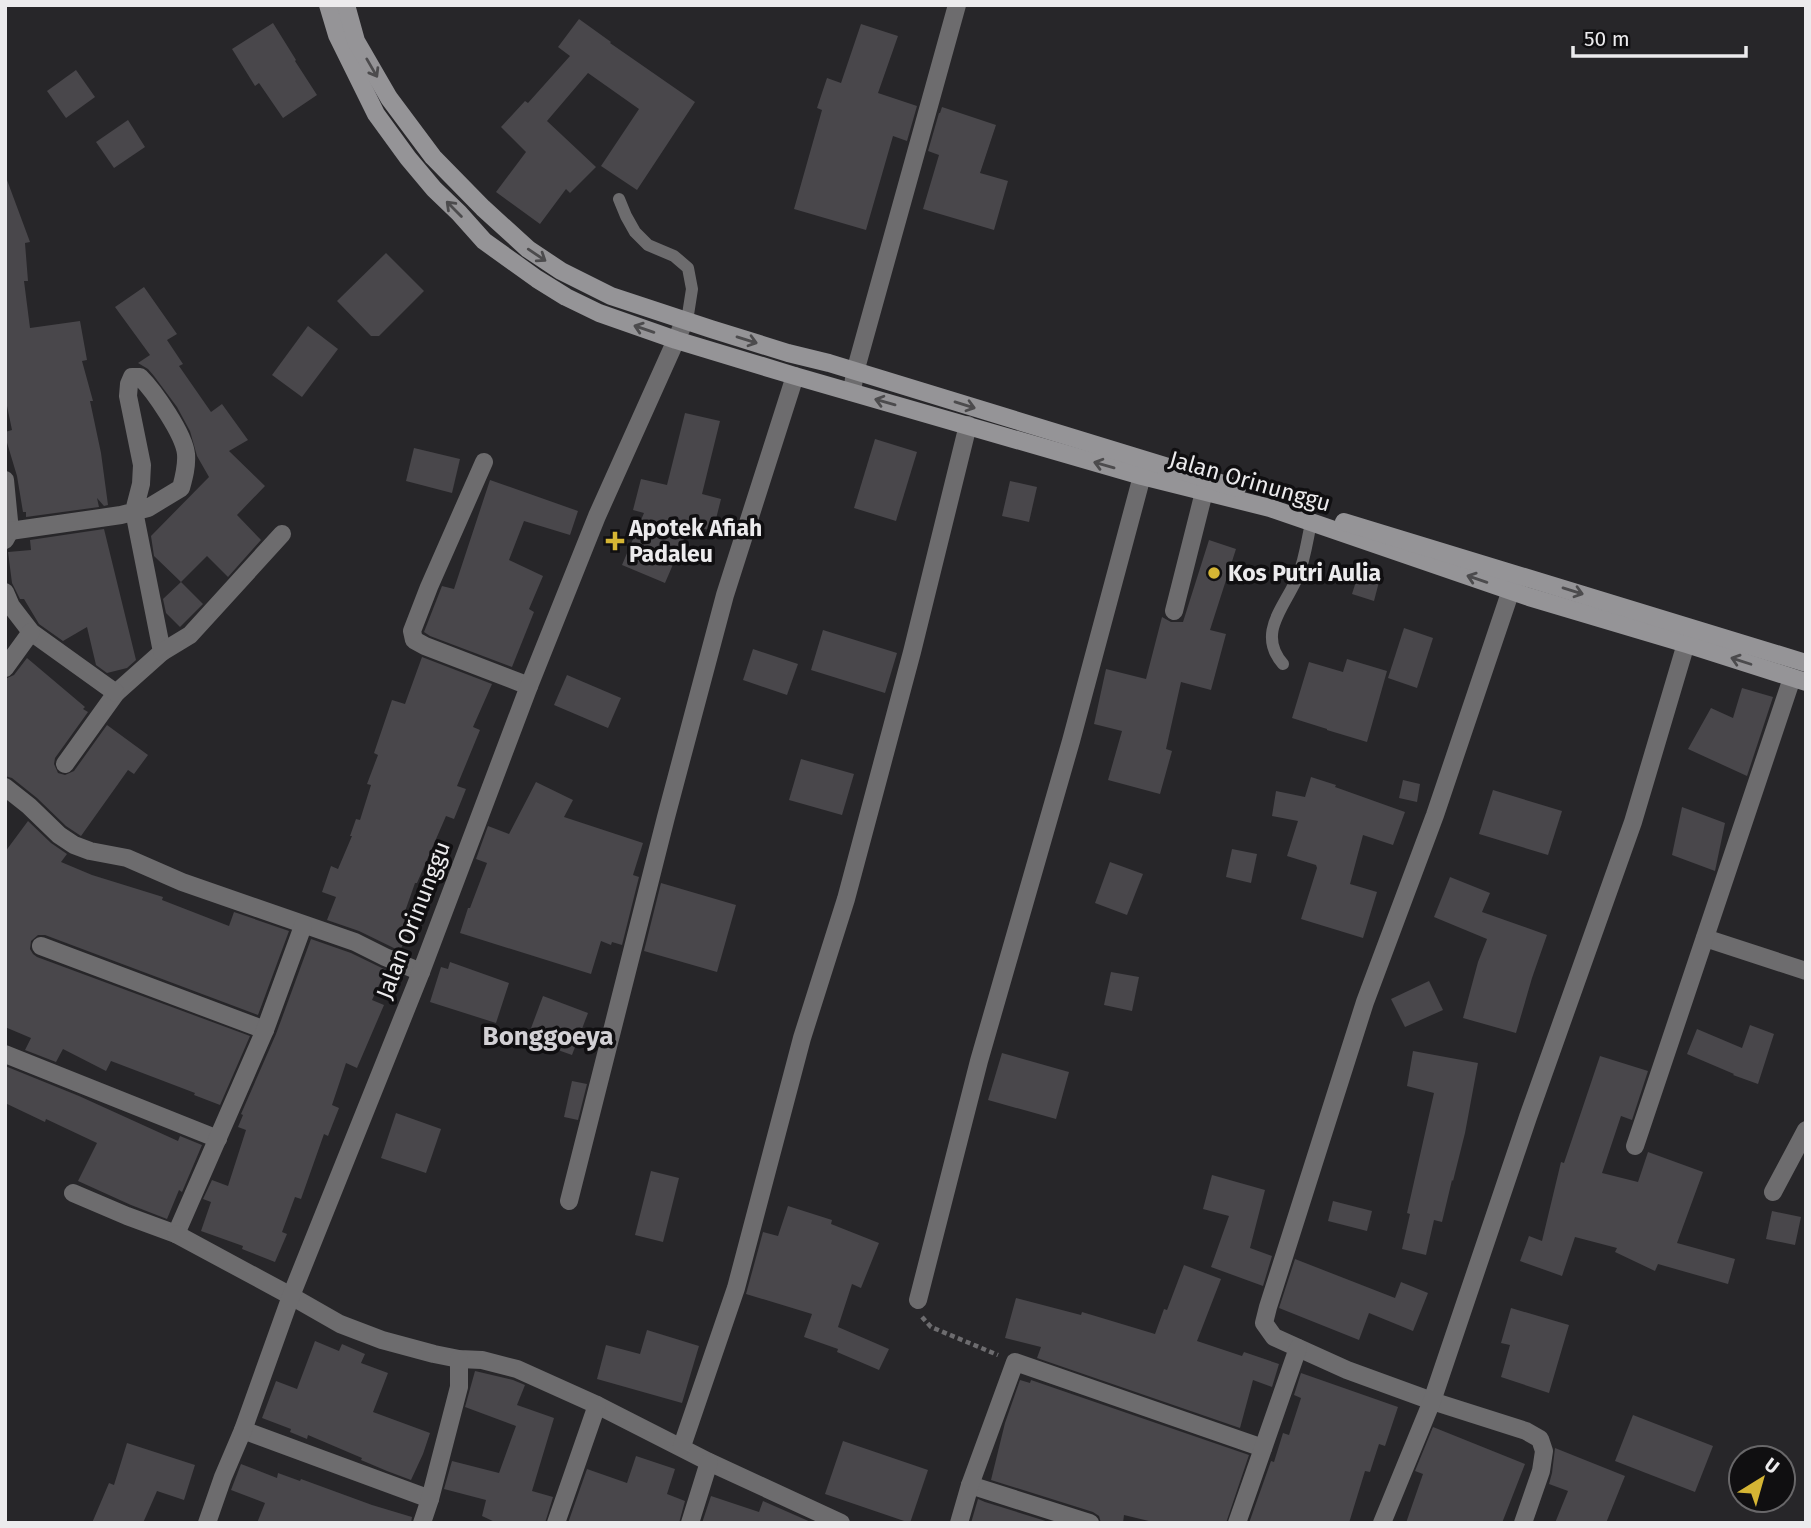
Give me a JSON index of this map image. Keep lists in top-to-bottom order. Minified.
{"streets":{"street":["Jalan Orinunggu"]},"districts":["Bonggoeya"],"places":{"health":["Apotek Afiah Padaleu"],"other":["Kos Putri Aulia"]},"scale_bar":"50 m","north":"top right"}
